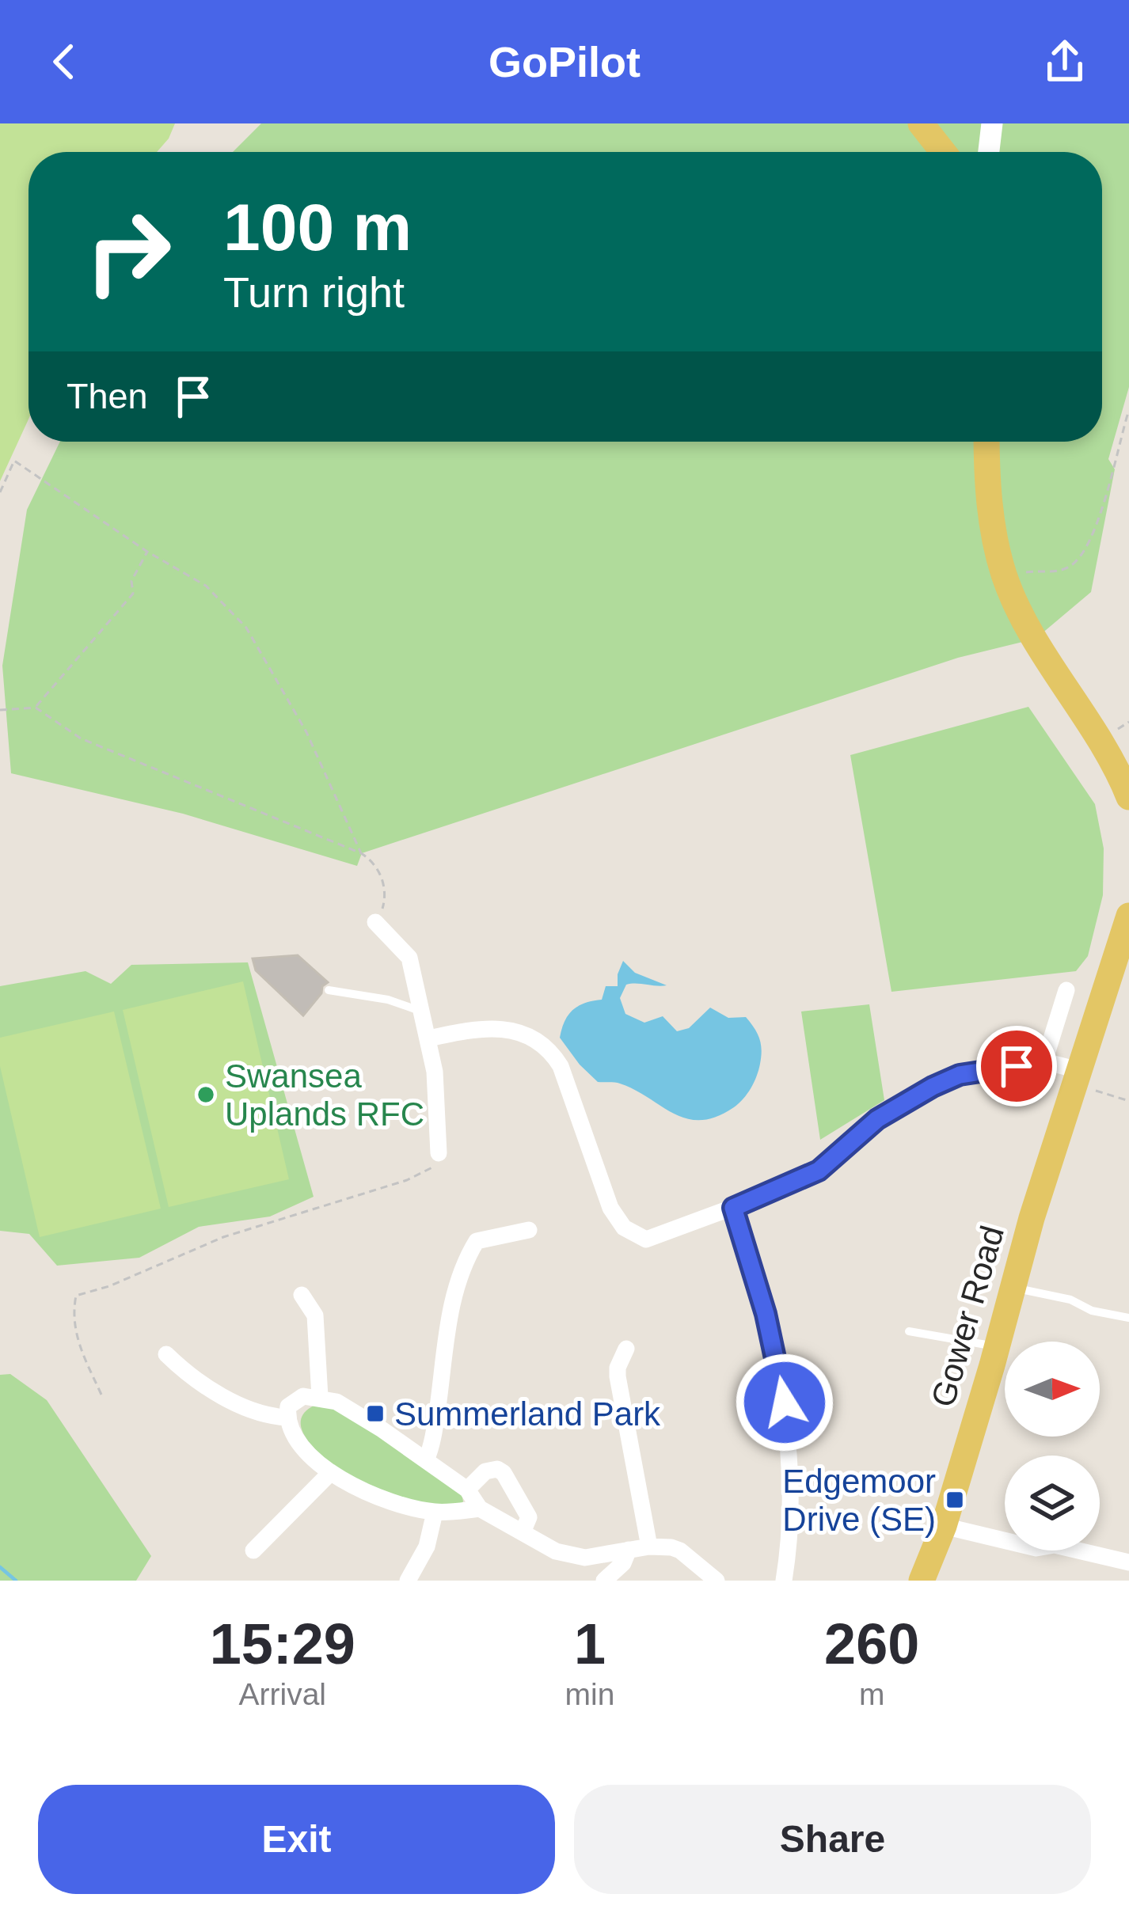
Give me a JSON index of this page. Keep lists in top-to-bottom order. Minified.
{"streets":{"main road":["Gower Road"]},"places":{"other":["Swansea Uplands RFC"],"transit":["Summerland Park","Edgemoor Drive (SE)"]},"north":"right","page":{"header":"GoPilot","turn":["100 m","Turn right"],"then":"Then","eta":["15:29","Arrival","1","min","260","m"],"buttons":["Exit","Share"]}}
